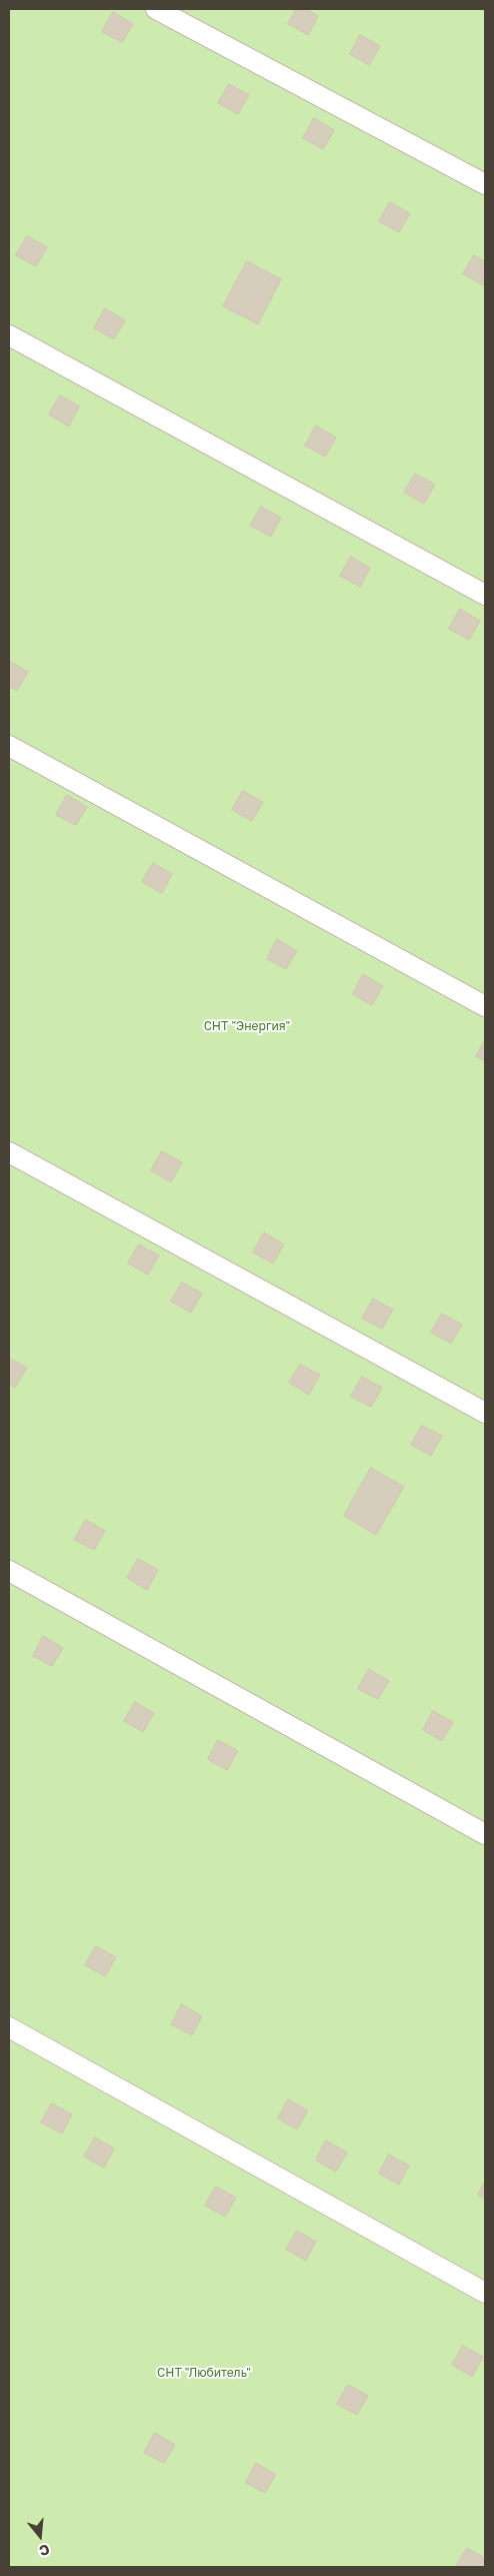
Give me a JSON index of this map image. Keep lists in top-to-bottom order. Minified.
{"parks":["СНТ \"Энергия\"","СНТ \"Любитель\""],"north":"bottom"}
